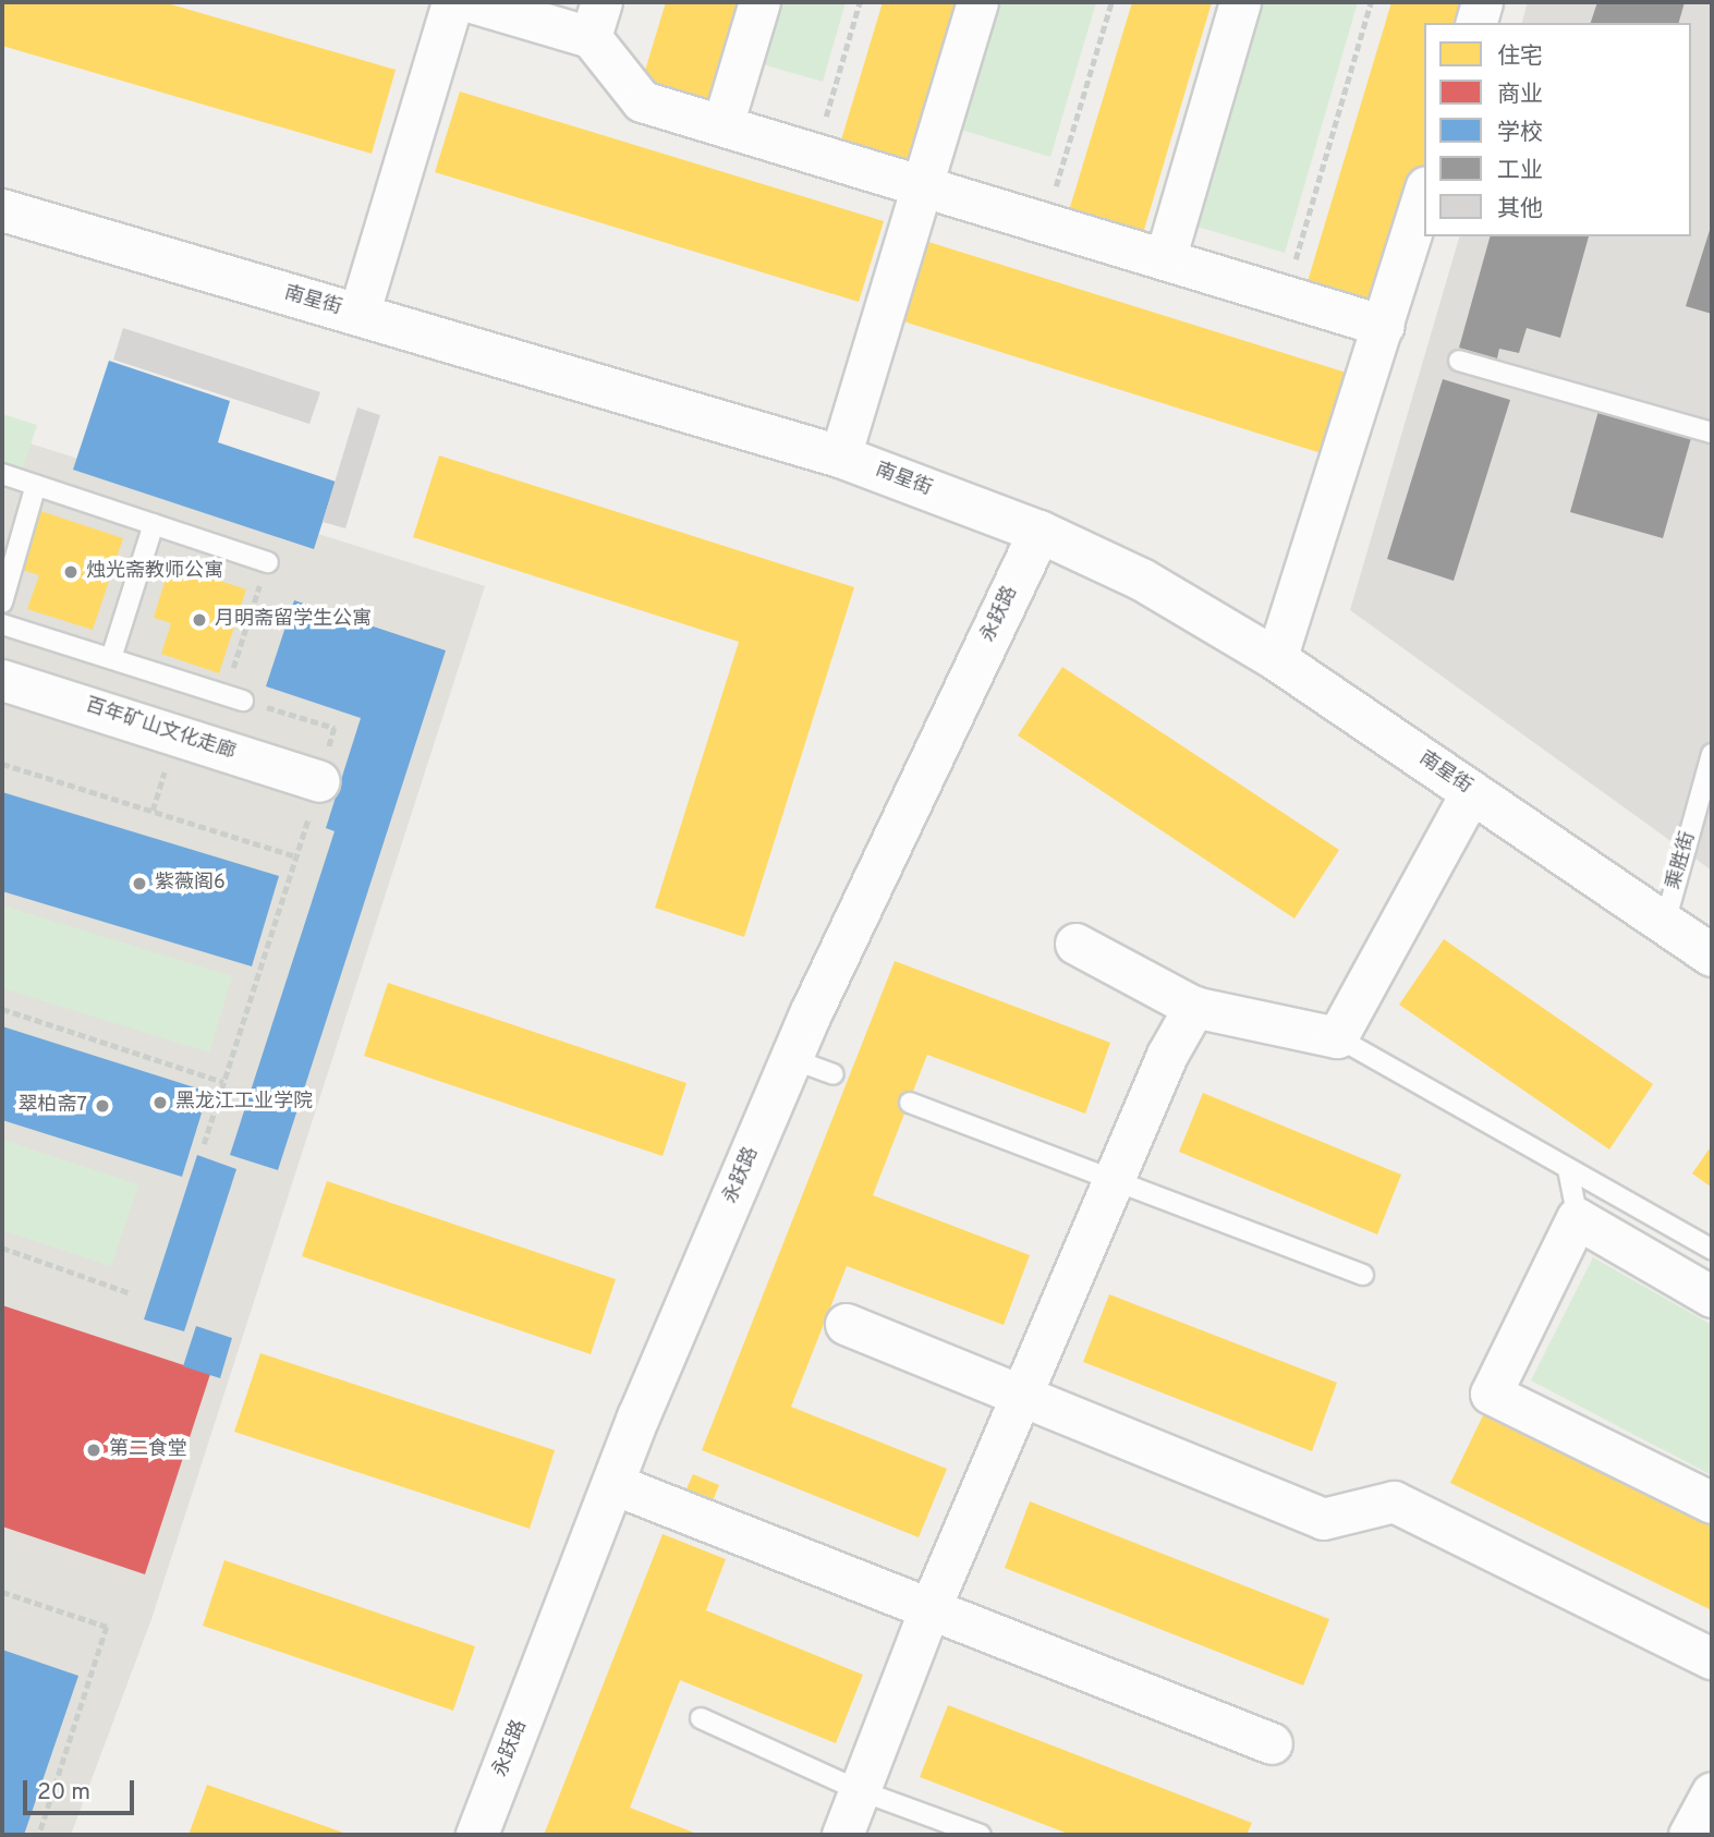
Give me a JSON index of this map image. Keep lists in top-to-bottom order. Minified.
{"streets":{"street":["南星街","永跃路","百年矿山文化走廊"],"lane":["乘胜街"]},"crossings":[["南星街","永跃路"],["南星街","乘胜街"]],"places":["烛光斋教师公寓","月明斋留学生公寓","紫薇阁6","黑龙江工业学院","翠柏斋7","第二食堂"],"legend":["住宅","商业","学校","工业","其他"],"scale_bar":"20 m"}
